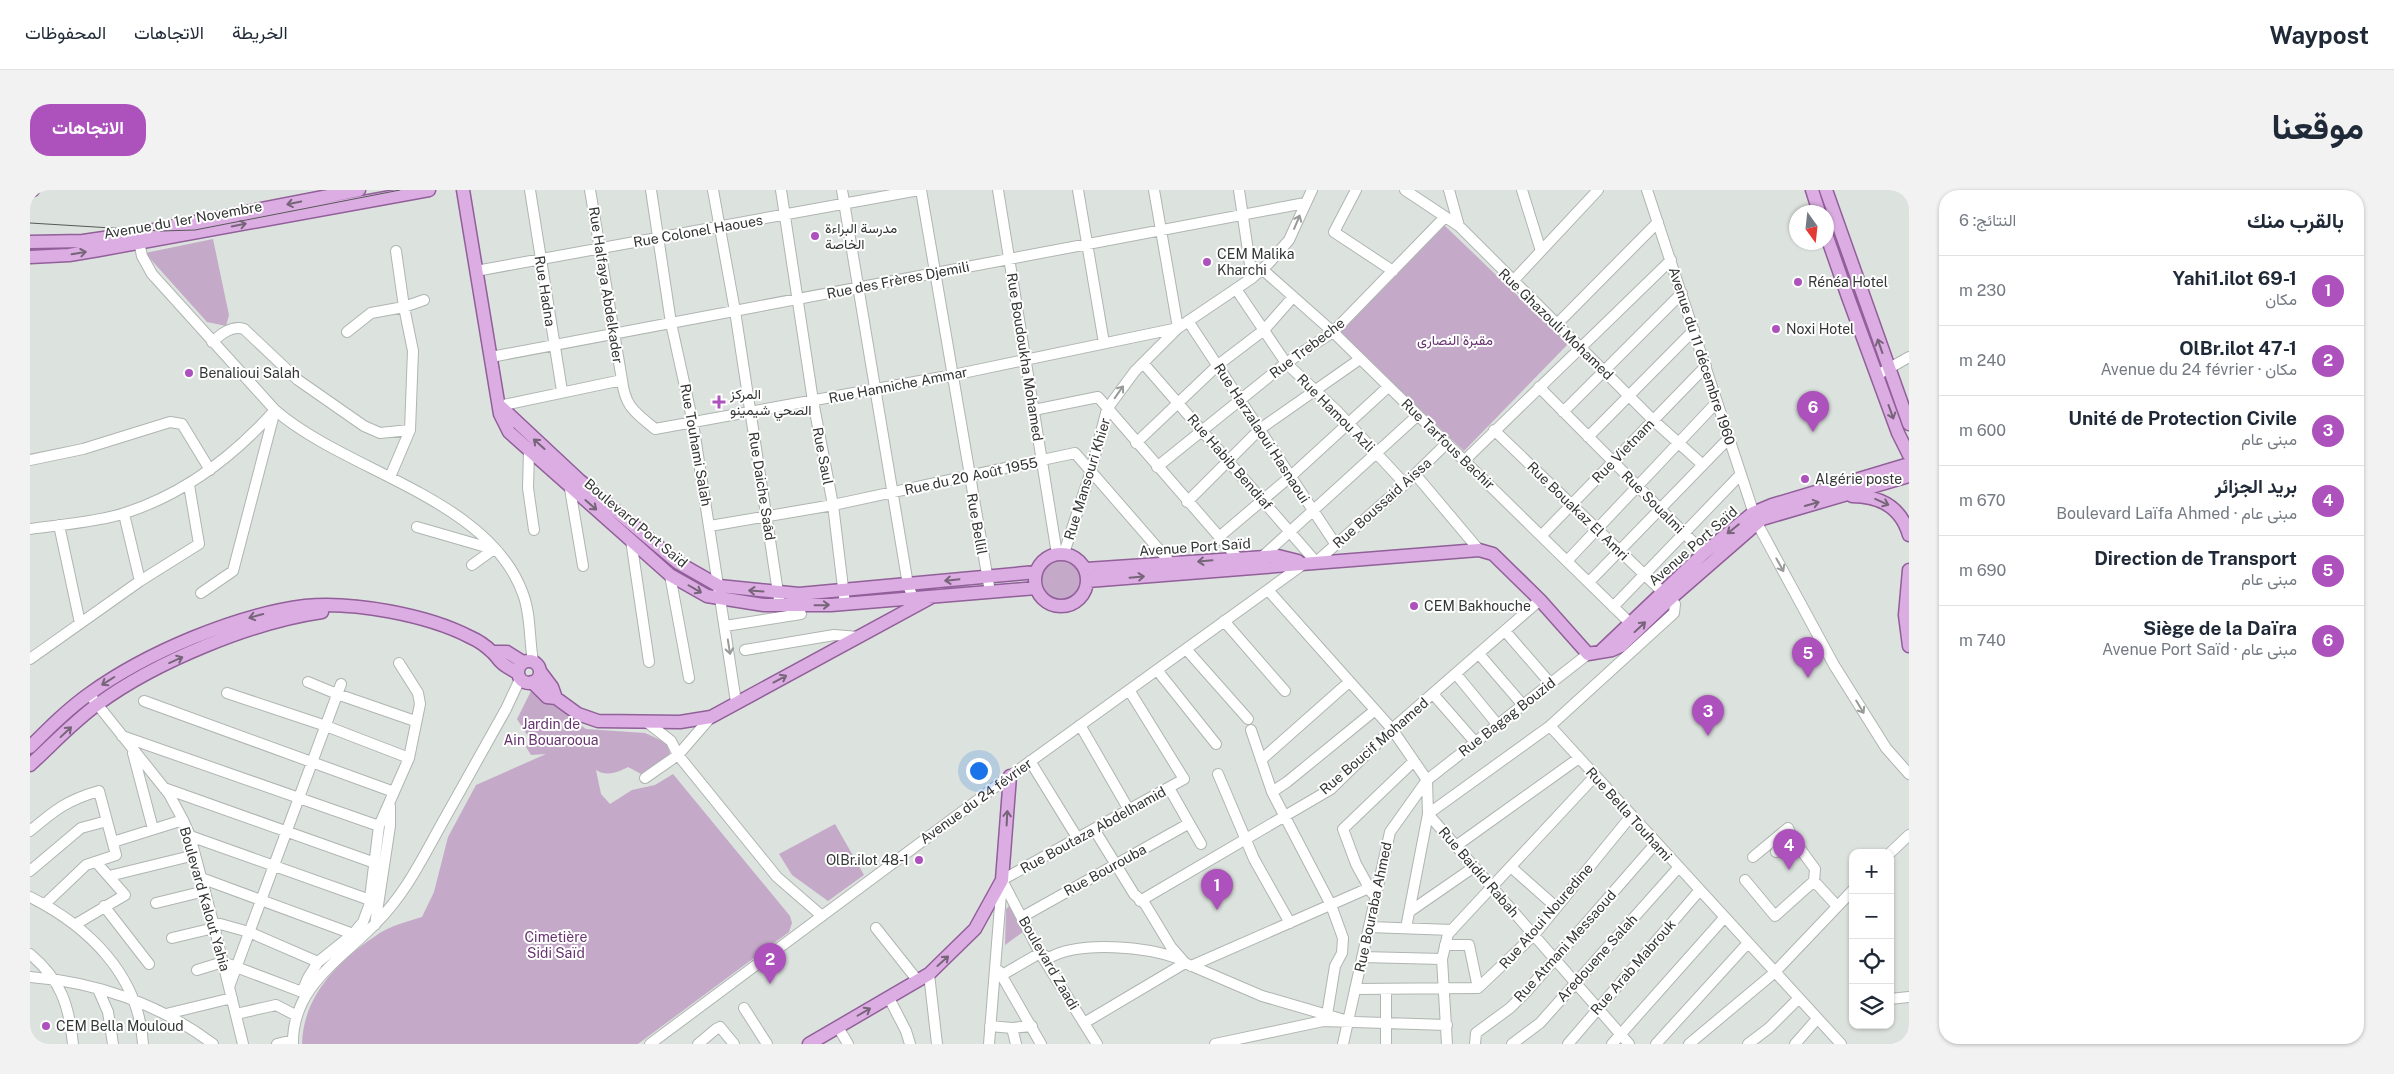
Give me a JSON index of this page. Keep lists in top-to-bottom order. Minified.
{"streets":{"main road":["Avenue du 1er Novembre","Boulevard Port Saïd","Avenue Port Saïd"],"street":["Rue Colonel Haoues","Rue des Frères Djemili","Rue Halfaya Abdelkader","Rue Hadna","Rue Ghazouli Mohamed","Rue Trebeche","Avenue du 11 décembre 1960","Rue Boudoukha Mohamed","Rue Hanniche Ammar","Rue Hamou Azli","Rue Harzalaoui Hasnaoui","Rue Tarfous Bachir","Rue Touhami Salah","Rue Vietnam","Rue Saul","Rue Habib Bendiaf","Rue du 20 Août 1955","Rue Mansouri Khier","Rue Daiche Saâd","Rue Soualmi","Rue Boussaid Aissa","Rue Bouakaz El Amri","Rue Bellil","Rue Bagag Bouzid","Rue Boucif Mohamed","Avenue du 24 février","Rue Bella Touhami","Rue Boutaza Abdelhamid","Rue Bourouba","Rue Baidid Rabah","Boulevard Kalout Yahia","Rue Bouraba Ahmed","Rue Atoui Nouredine","Rue Atmani Messaoud","Aredouene Salah","Boulevard Zaadi","Rue Arab Mabrouk"]},"crossings":[["Rue Colonel Haoues","Rue Halfaya Abdelkader"],["Rue Colonel Haoues","Rue Hadna"],["Rue Colonel Haoues","Rue Touhami Salah"],["Rue Colonel Haoues","Rue Saul"],["Rue Colonel Haoues","Rue Daiche Saâd"],["Rue Colonel Haoues","Boulevard Port Saïd"],["Rue Colonel Haoues","Rue Bellil"],["Rue des Frères Djemili","Rue Halfaya Abdelkader"],["Rue des Frères Djemili","Rue Hadna"],["Rue des Frères Djemili","Rue Boudoukha Mohamed"],["Rue des Frères Djemili","Rue Touhami Salah"],["Rue des Frères Djemili","Rue Saul"],["Rue des Frères Djemili","Rue Mansouri Khier"],["Rue des Frères Djemili","Rue Daiche Saâd"],["Rue des Frères Djemili","Boulevard Port Saïd"],["Rue des Frères Djemili","Rue Bellil"],["Rue Halfaya Abdelkader","Rue Hanniche Ammar"],["Rue Ghazouli Mohamed","Rue Trebeche"],["Rue Ghazouli Mohamed","Rue Vietnam"],["Rue Trebeche","Rue Hamou Azli"],["Rue Trebeche","Rue Harzalaoui Hasnaoui"],["Rue Trebeche","Rue Tarfous Bachir"],["Rue Trebeche","Rue Habib Bendiaf"],["Avenue du 11 décembre 1960","Rue Vietnam"],["Avenue du 11 décembre 1960","Avenue Port Saïd"],["Rue Boudoukha Mohamed","Rue Hanniche Ammar"],["Rue Boudoukha Mohamed","Rue du 20 Août 1955"],["Rue Boudoukha Mohamed","Rue Mansouri Khier"],["Rue Boudoukha Mohamed","Avenue Port Saïd"],["Rue Hanniche Ammar","Rue Touhami Salah"],["Rue Hanniche Ammar","Rue Saul"],["Rue Hanniche Ammar","Rue Mansouri Khier"],["Rue Hanniche Ammar","Rue Daiche Saâd"],["Rue Hanniche Ammar","Rue Bellil"],["Rue Hamou Azli","Rue Mansouri Khier"],["Rue Hamou Azli","Rue Boussaid Aissa"],["Rue Harzalaoui Hasnaoui","Rue Mansouri Khier"],["Rue Harzalaoui Hasnaoui","Rue Boussaid Aissa"],["Rue Tarfous Bachir","Rue Vietnam"],["Rue Tarfous Bachir","Rue Mansouri Khier"],["Rue Tarfous Bachir","Rue Boussaid Aissa"],["Rue Tarfous Bachir","Avenue Port Saïd"],["Rue Touhami Salah","Rue du 20 Août 1955"],["Rue Touhami Salah","Boulevard Port Saïd"],["Rue Vietnam","Rue Soualmi"],["Rue Vietnam","Rue Bouakaz El Amri"],["Rue Saul","Rue du 20 Août 1955"],["Rue Habib Bendiaf","Rue Mansouri Khier"],["Rue Habib Bendiaf","Rue Boussaid Aissa"],["Rue Habib Bendiaf","Avenue Port Saïd"],["Rue Habib Bendiaf","Avenue du 24 février"],["Rue du 20 Août 1955","Rue Mansouri Khier"],["Rue du 20 Août 1955","Rue Daiche Saâd"],["Rue du 20 Août 1955","Rue Bellil"],["Rue du 20 Août 1955","Avenue Port Saïd"],["Rue Mansouri Khier","Avenue Port Saïd"],["Rue Soualmi","Avenue Port Saïd"],["Rue Boussaid Aissa","Avenue Port Saïd"],["Rue Boussaid Aissa","Avenue du 24 février"],["Rue Bouakaz El Amri","Avenue Port Saïd"],["Avenue Port Saïd","Rue Bagag Bouzid"],["Avenue Port Saïd","Avenue du 24 février"],["Rue Bagag Bouzid","Rue Bouraba Ahmed"],["Avenue du 24 février","Rue Boutaza Abdelhamid"],["Rue Bella Touhami","Rue Atoui Nouredine"],["Rue Bella Touhami","Rue Atmani Messaoud"],["Rue Bella Touhami","Aredouene Salah"],["Rue Bella Touhami","Rue Arab Mabrouk"],["Rue Boutaza Abdelhamid","Boulevard Zaadi"],["Rue Bourouba","Boulevard Zaadi"],["Rue Baidid Rabah","Rue Atoui Nouredine"],["Rue Baidid Rabah","Rue Atmani Messaoud"],["Rue Baidid Rabah","Aredouene Salah"],["Rue Baidid Rabah","Rue Arab Mabrouk"]],"one_way":["Avenue du 11 décembre 1960"],"parks":["مقبرة النصارى","Jardin de Ain Bouarooua","Cimetière Sidi Saïd"],"places":{"other":["مدرسة البراءة الخاصة","CEM Malika Kharchi","Rénéa Hotel","Noxi Hotel","Benalioui Salah","Algérie poste","CEM Bakhouche","OlBr.ilot 48-1","CEM Bella Mouloud"],"health":["المركز الصحي شيمينو"]},"north":"bottom","page":{"header":"Waypost","nav":["الخريطة","الاتجاهات","المحفوظات"],"title":"موقعنا","buttons":"الاتجاهات","heading":["بالقرب منك","النتائج: 6"],"list":[{"mark":"1","name":"Yahi1.ilot 69-1","note":"مكان","value":"230 m"},{"mark":"2","name":"OlBr.ilot 47-1","note":"مكان · Avenue du 24 février","value":"240 m"},{"mark":"3","name":"Unité de Protection Civile","note":"مبنى عام","value":"600 m"},{"mark":"4","name":"بريد الجزائر","note":"مبنى عام · Boulevard Laïfa Ahmed","value":"670 m"},{"mark":"5","name":"Direction de Transport","note":"مبنى عام","value":"690 m"},{"mark":"6","name":"Siège de la Daïra","note":"مبنى عام · Avenue Port Saïd","value":"740 m"}],"pins":["6","5","3","4","1","2"],"map_buttons":["+","−"]}}
